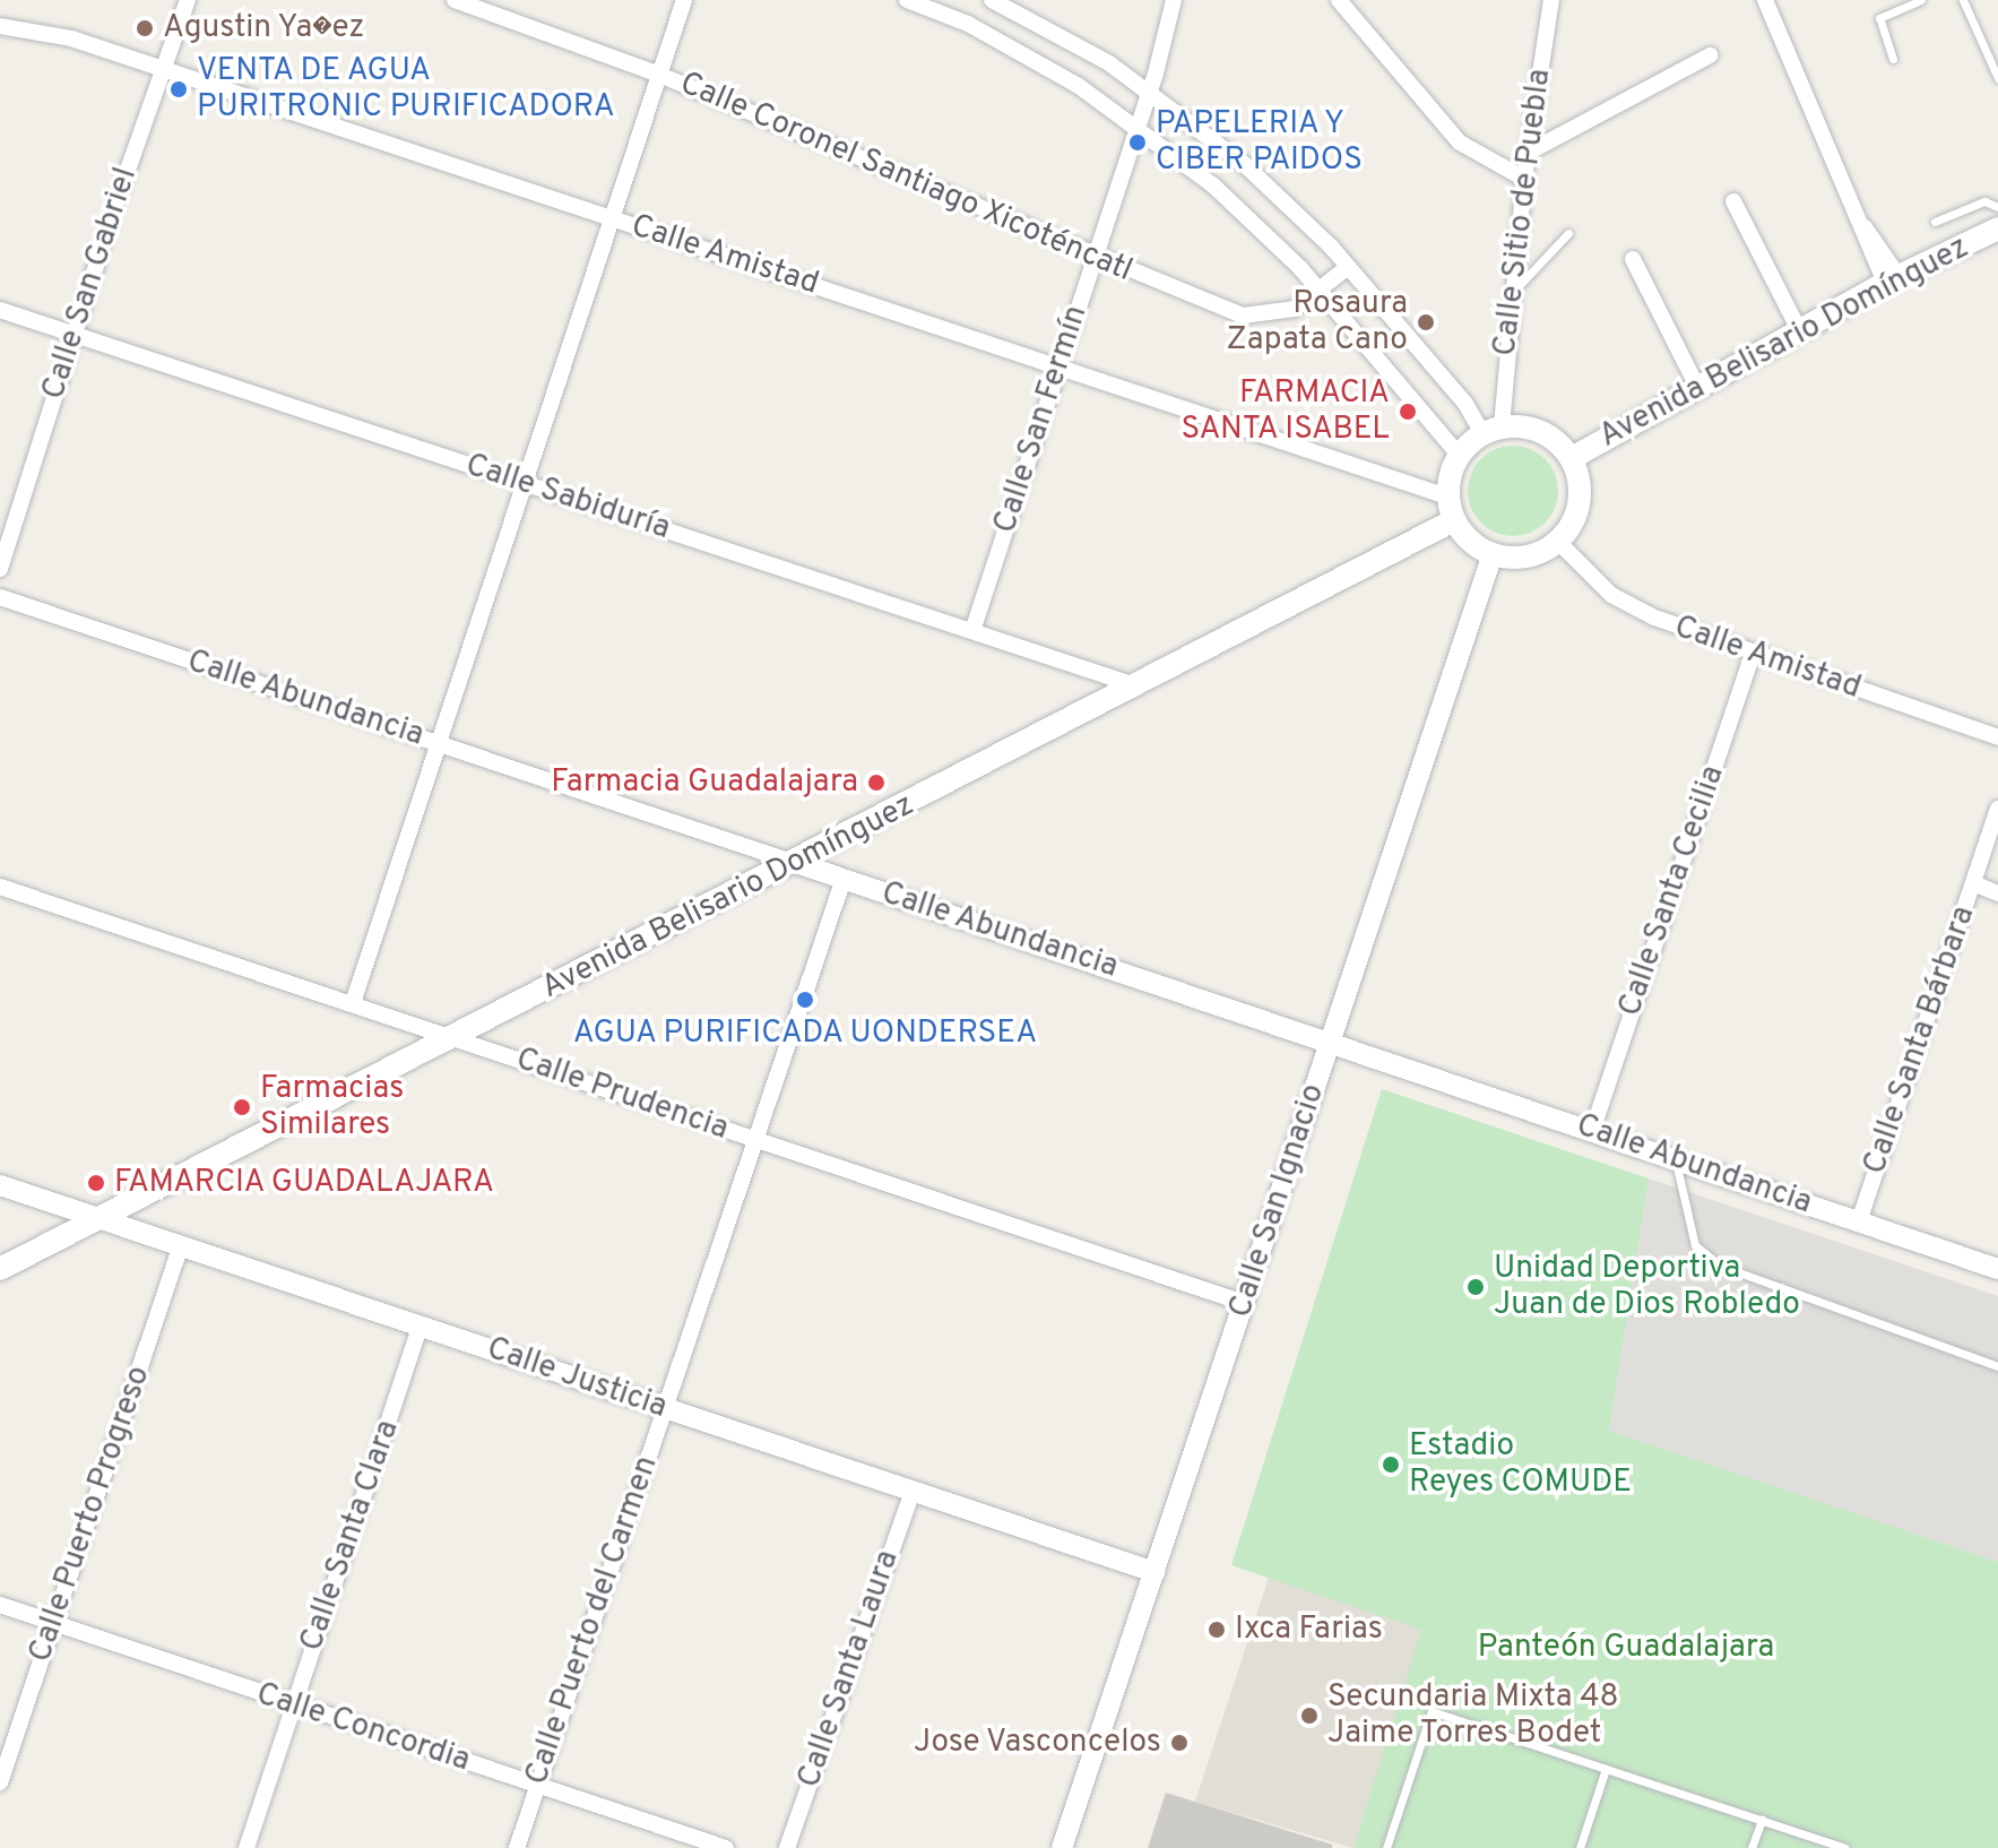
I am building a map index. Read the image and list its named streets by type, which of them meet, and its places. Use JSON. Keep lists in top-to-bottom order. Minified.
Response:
{"streets":{"main road":["Avenida Belisario Domínguez"],"street":["Calle Coronel Santiago Xicoténcatl","Calle Sitio de Puebla","Calle Amistad","Calle San Gabriel","Calle San Fermín","Calle Sabiduría","Calle Abundancia","Calle Santa Cecilia","Calle Santa Bárbara","Calle Prudencia","Calle San Ignacio","Calle Justicia","Calle Puerto Progreso","Calle Santa Clara","Calle Puerto del Carmen","Calle Santa Laura","Calle Concordia"]},"crossings":[["Calle Coronel Santiago Xicoténcatl","Calle San Fermín"],["Calle Sitio de Puebla","Calle Amistad"],["Calle Sitio de Puebla","Avenida Belisario Domínguez"],["Calle Sitio de Puebla","Calle San Ignacio"],["Calle Amistad","Calle San Gabriel"],["Calle Amistad","Avenida Belisario Domínguez"],["Calle Amistad","Calle San Fermín"],["Calle Amistad","Calle Santa Cecilia"],["Calle Amistad","Calle San Ignacio"],["Calle San Gabriel","Calle Sabiduría"],["Avenida Belisario Domínguez","Calle Sabiduría"],["Avenida Belisario Domínguez","Calle Abundancia"],["Avenida Belisario Domínguez","Calle Prudencia"],["Avenida Belisario Domínguez","Calle San Ignacio"],["Avenida Belisario Domínguez","Calle Justicia"],["Calle San Fermín","Calle Sabiduría"],["Calle Abundancia","Calle Santa Cecilia"],["Calle Abundancia","Calle Santa Bárbara"],["Calle Abundancia","Calle San Ignacio"],["Calle Abundancia","Calle Puerto del Carmen"],["Calle Prudencia","Calle San Ignacio"],["Calle Prudencia","Calle Puerto del Carmen"],["Calle San Ignacio","Calle Justicia"],["Calle Justicia","Calle Puerto Progreso"],["Calle Justicia","Calle Santa Clara"],["Calle Justicia","Calle Puerto del Carmen"],["Calle Justicia","Calle Santa Laura"],["Calle Puerto Progreso","Calle Concordia"],["Calle Santa Clara","Calle Concordia"],["Calle Puerto del Carmen","Calle Concordia"]],"parks":["Panteón Guadalajara"],"places":["Agustin Ya�ez","VENTA DE AGUA PURITRONIC PURIFICADORA","PAPELERIA Y CIBER PAIDOS","Rosaura Zapata Cano","FARMACIA SANTA ISABEL","Farmacia Guadalajara","AGUA PURIFICADA UONDERSEA","Farmacias Similares","FAMARCIA GUADALAJARA","Unidad Deportiva Juan de Dios Robledo","Estadio Reyes COMUDE","Ixca Farias","Secundaria Mixta 48 Jaime Torres Bodet","Jose Vasconcelos"]}
